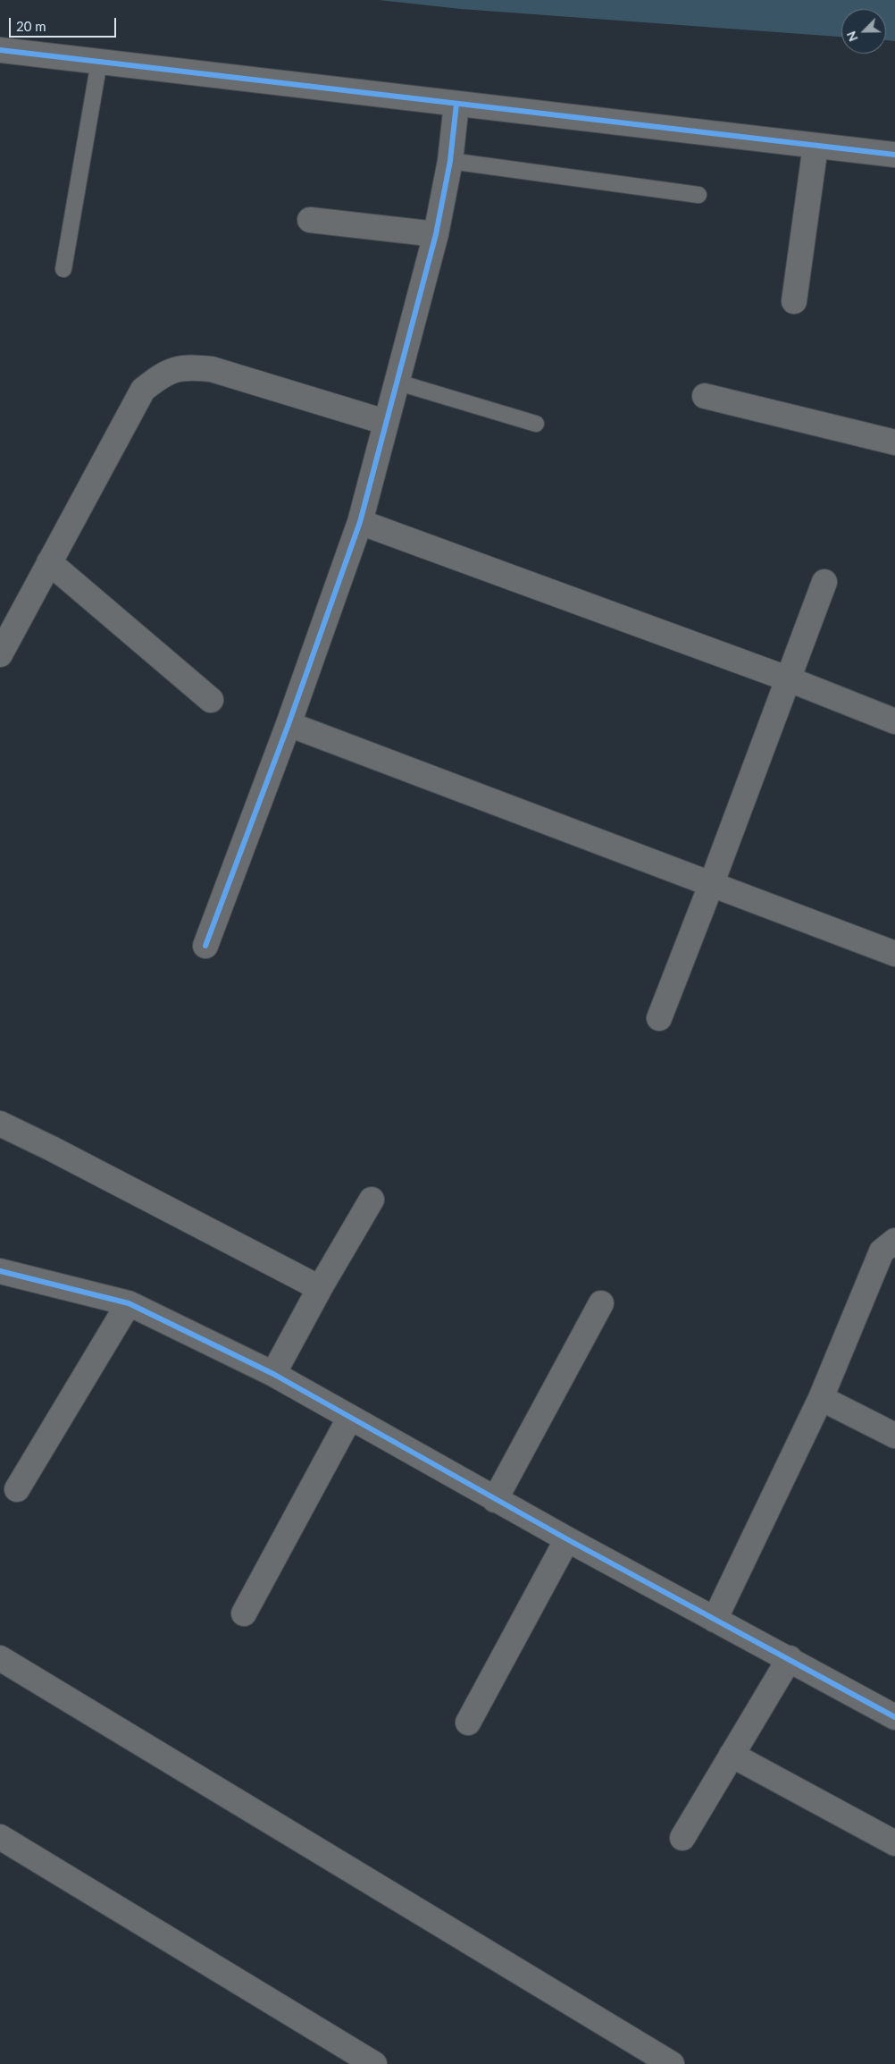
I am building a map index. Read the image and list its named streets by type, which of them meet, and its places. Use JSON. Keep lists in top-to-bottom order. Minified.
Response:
{"scale_bar":"20 m","north":"bottom left"}
